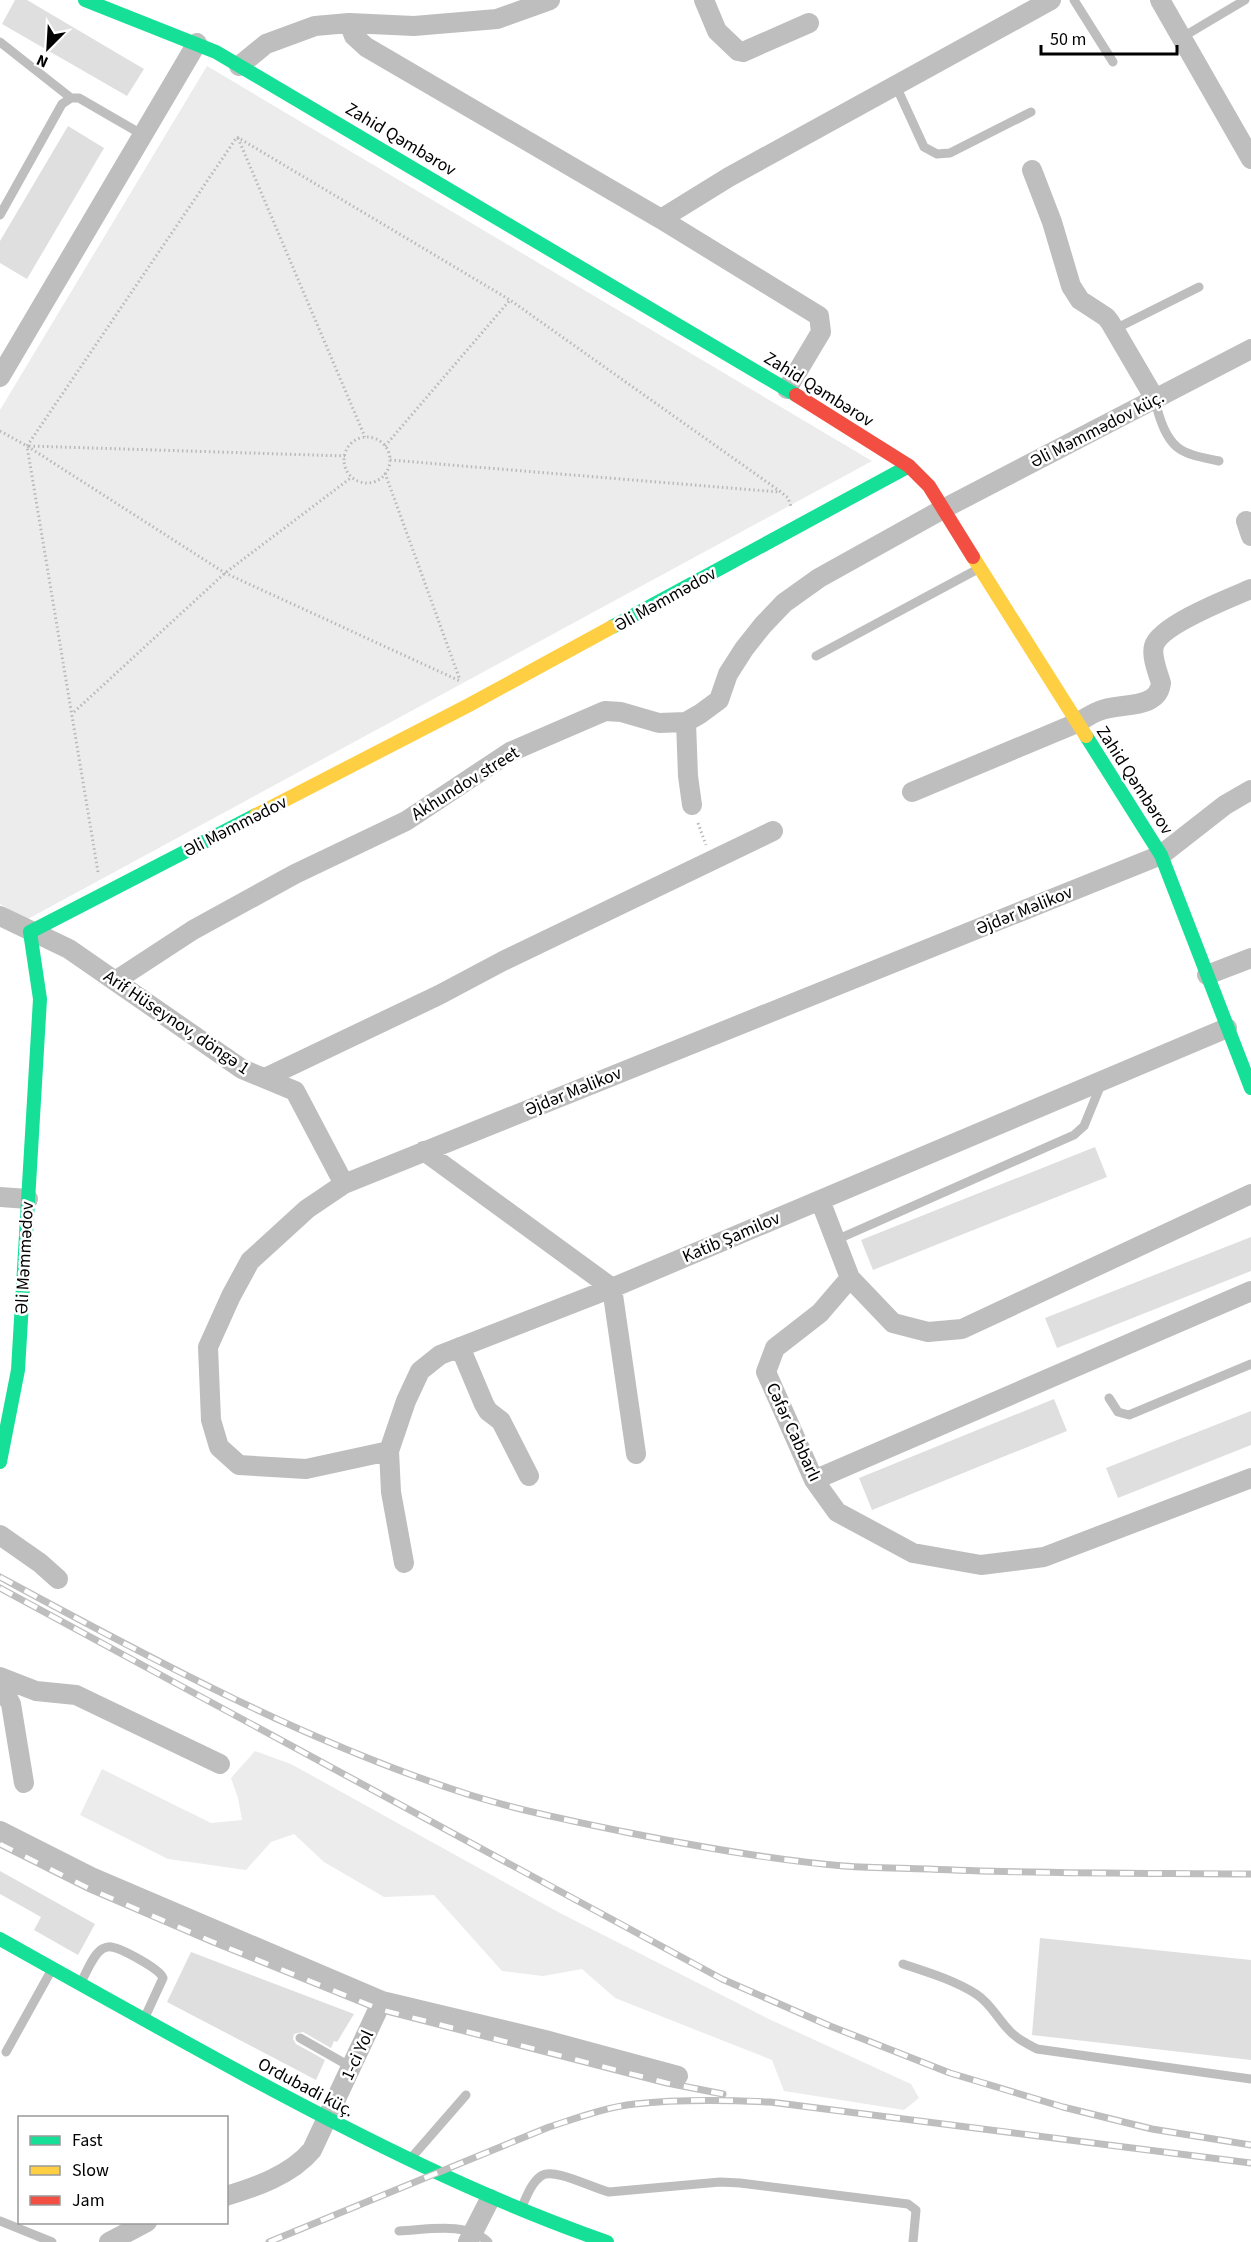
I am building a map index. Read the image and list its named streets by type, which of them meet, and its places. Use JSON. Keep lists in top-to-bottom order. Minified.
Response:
{"streets":{"street":["Zahid Qəmbərov","Əli Məmmədov küç.","Əli Məmmədov","Akhundov street","Əjdər Məlikov","Arif Hüseynov, döngə 1","Katib Şamilov","Cəfər Cabbarlı","1-ci Yol","Ordubadi küç."]},"crossings":[["Zahid Qəmbərov","Əli Məmmədov küç."],["Zahid Qəmbərov","Əli Məmmədov"],["Zahid Qəmbərov","Əjdər Məlikov"],["Zahid Qəmbərov","Katib Şamilov"],["Əli Məmmədov","Arif Hüseynov, döngə 1"],["Akhundov street","Arif Hüseynov, döngə 1"],["Əjdər Məlikov","Arif Hüseynov, döngə 1"],["Əjdər Məlikov","Katib Şamilov"],["1-ci Yol","Ordubadi küç."]],"legend":["Fast","Slow","Jam"],"scale_bar":"50 m","north":"bottom left"}
